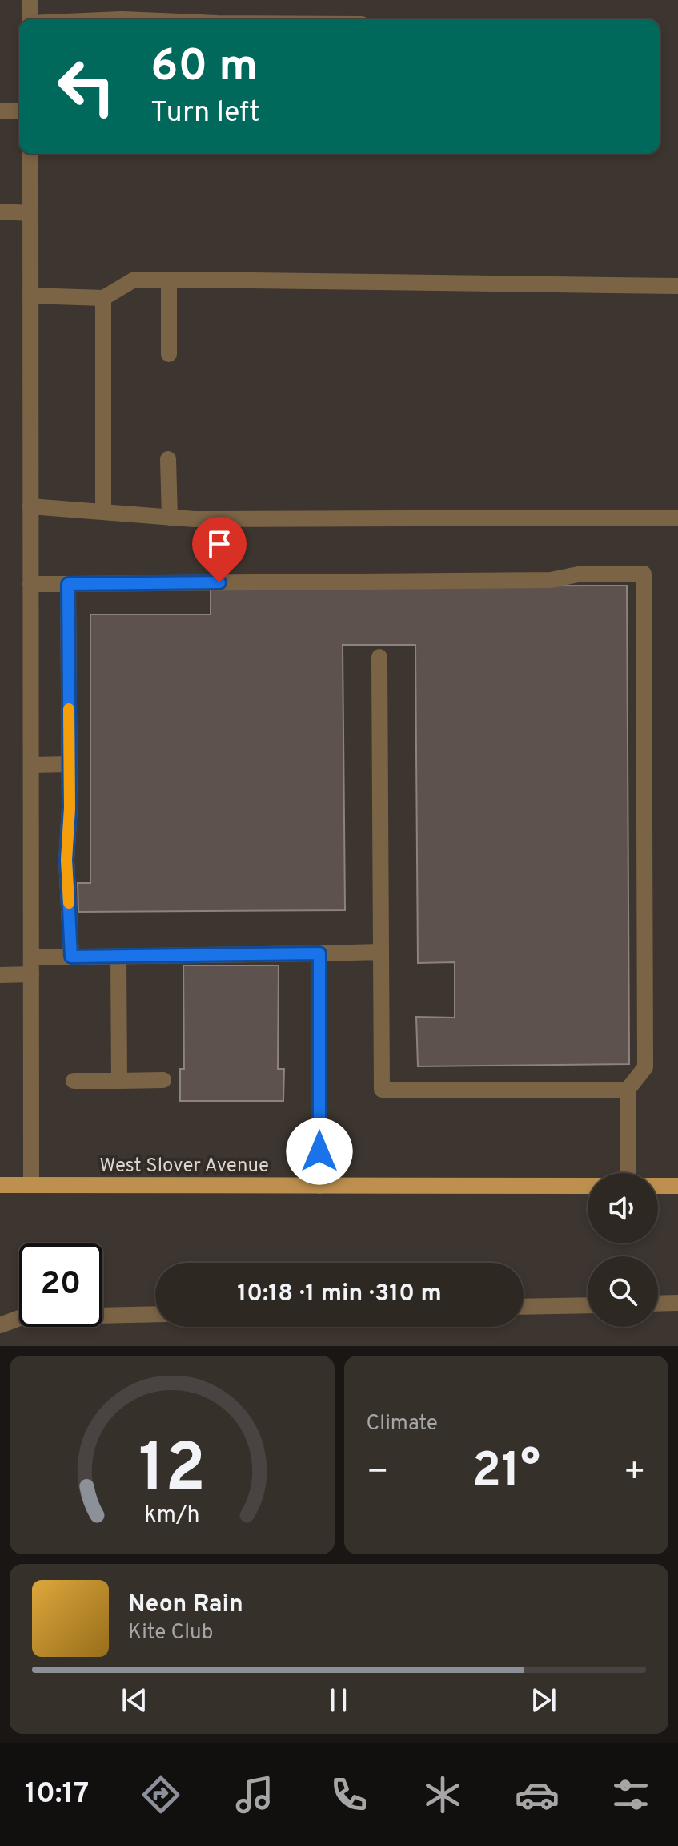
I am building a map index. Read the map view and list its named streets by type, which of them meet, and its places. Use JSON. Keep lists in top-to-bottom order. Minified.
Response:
{"streets":{"main road":["West Slover Avenue"]},"page":{"turn":["60 m","Turn left"],"limit":"20","trip":"10:18 · 1 min · 310 m","tile":"Climate","heat":["−","21°","+"],"song":["Neon Rain","Kite Club"],"tabs":"10:17","gauge":["12","km/h"]}}
